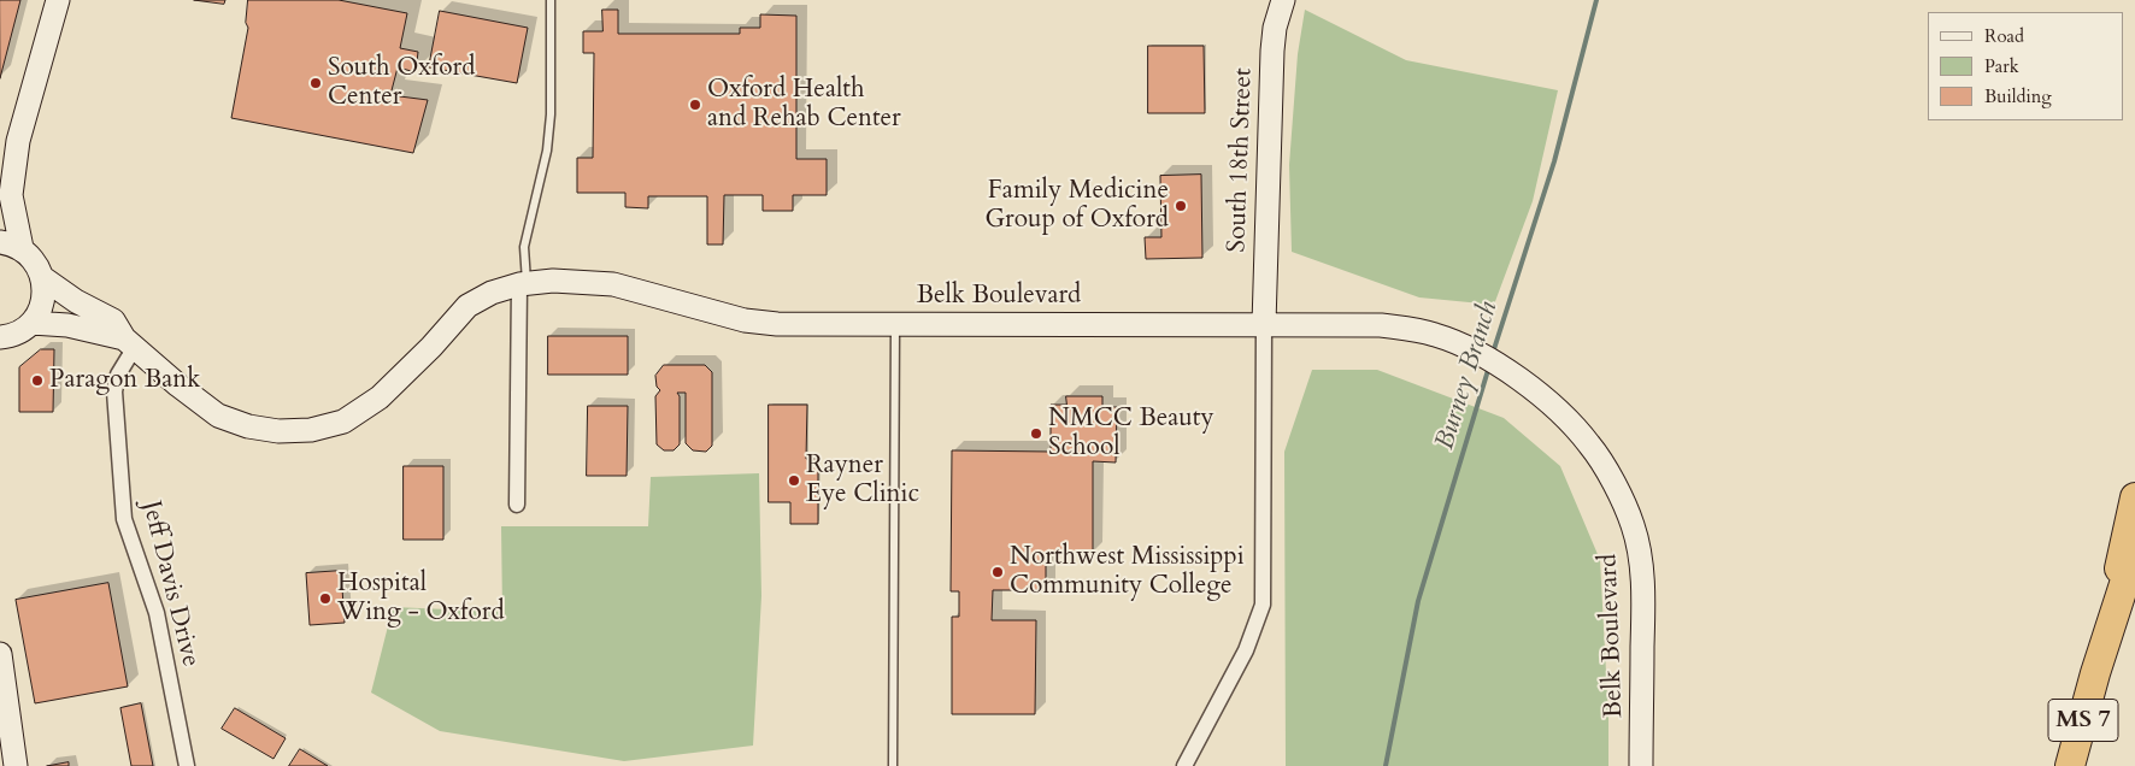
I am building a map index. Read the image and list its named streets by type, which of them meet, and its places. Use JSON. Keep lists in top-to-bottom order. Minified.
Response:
{"streets":{"highway":["MS 7"],"street":["South 18th Street","Belk Boulevard","Jeff Davis Drive"]},"crossings":[["South 18th Street","Belk Boulevard"],["Belk Boulevard","Jeff Davis Drive"]],"water":["Burney Branch"],"places":["South Oxford Center","Oxford Health and Rehab Center","Family Medicine Group of Oxford","Paragon Bank","NMCC Beauty School","Rayner Eye Clinic","Northwest Mississippi Community College","Hospital Wing - Oxford"],"legend":["Road","Park","Building"]}
